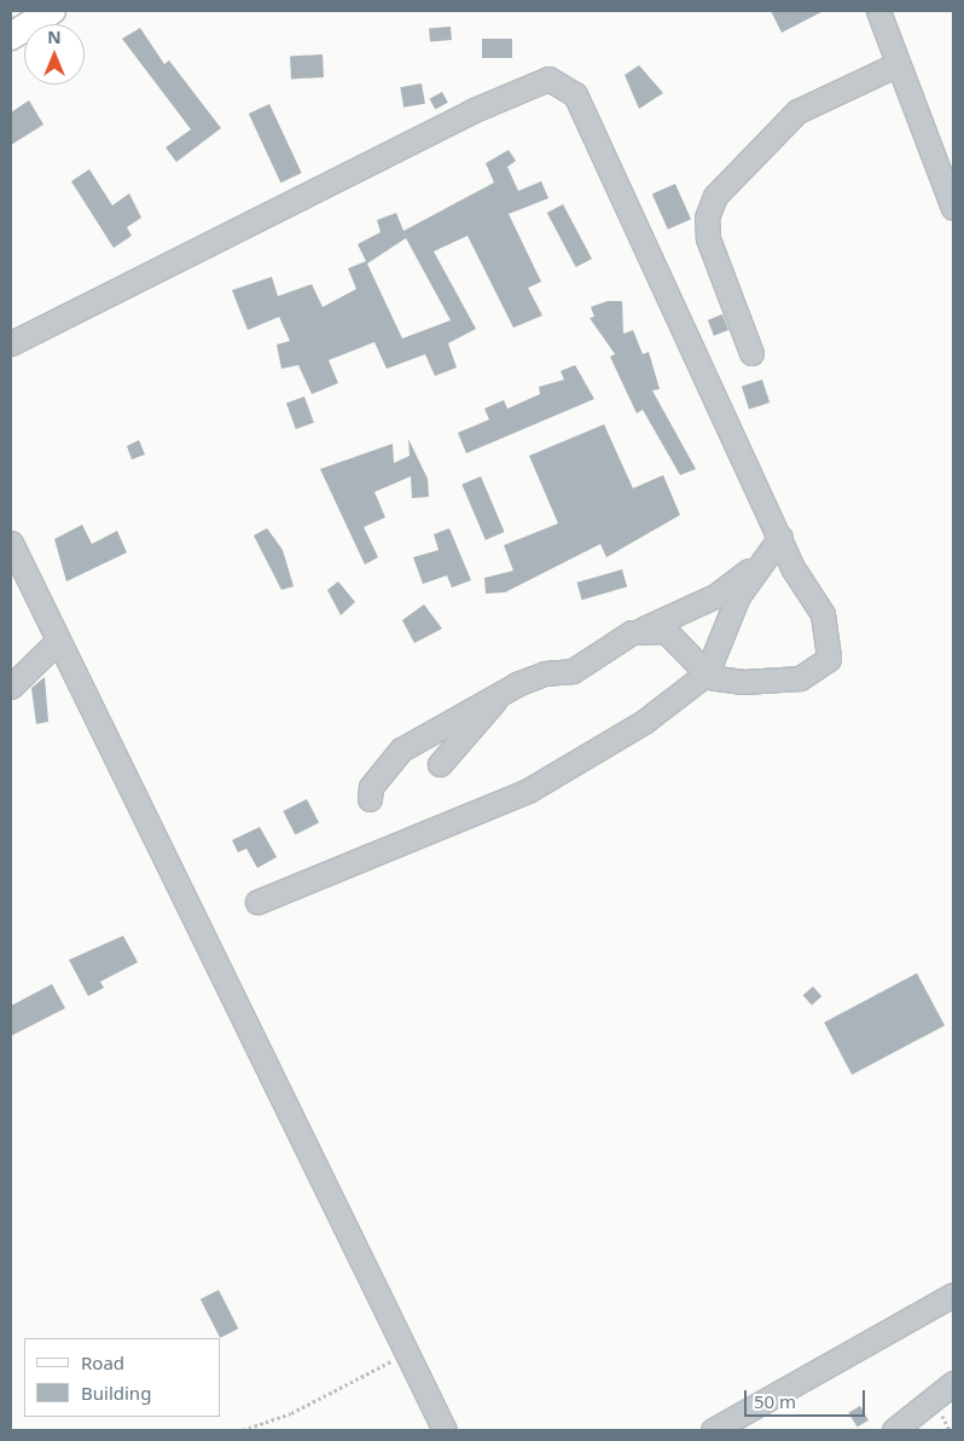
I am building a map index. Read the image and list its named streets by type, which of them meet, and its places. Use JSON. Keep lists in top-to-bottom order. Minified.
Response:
{"legend":["Road","Building"],"scale_bar":"50 m","north":"top"}
